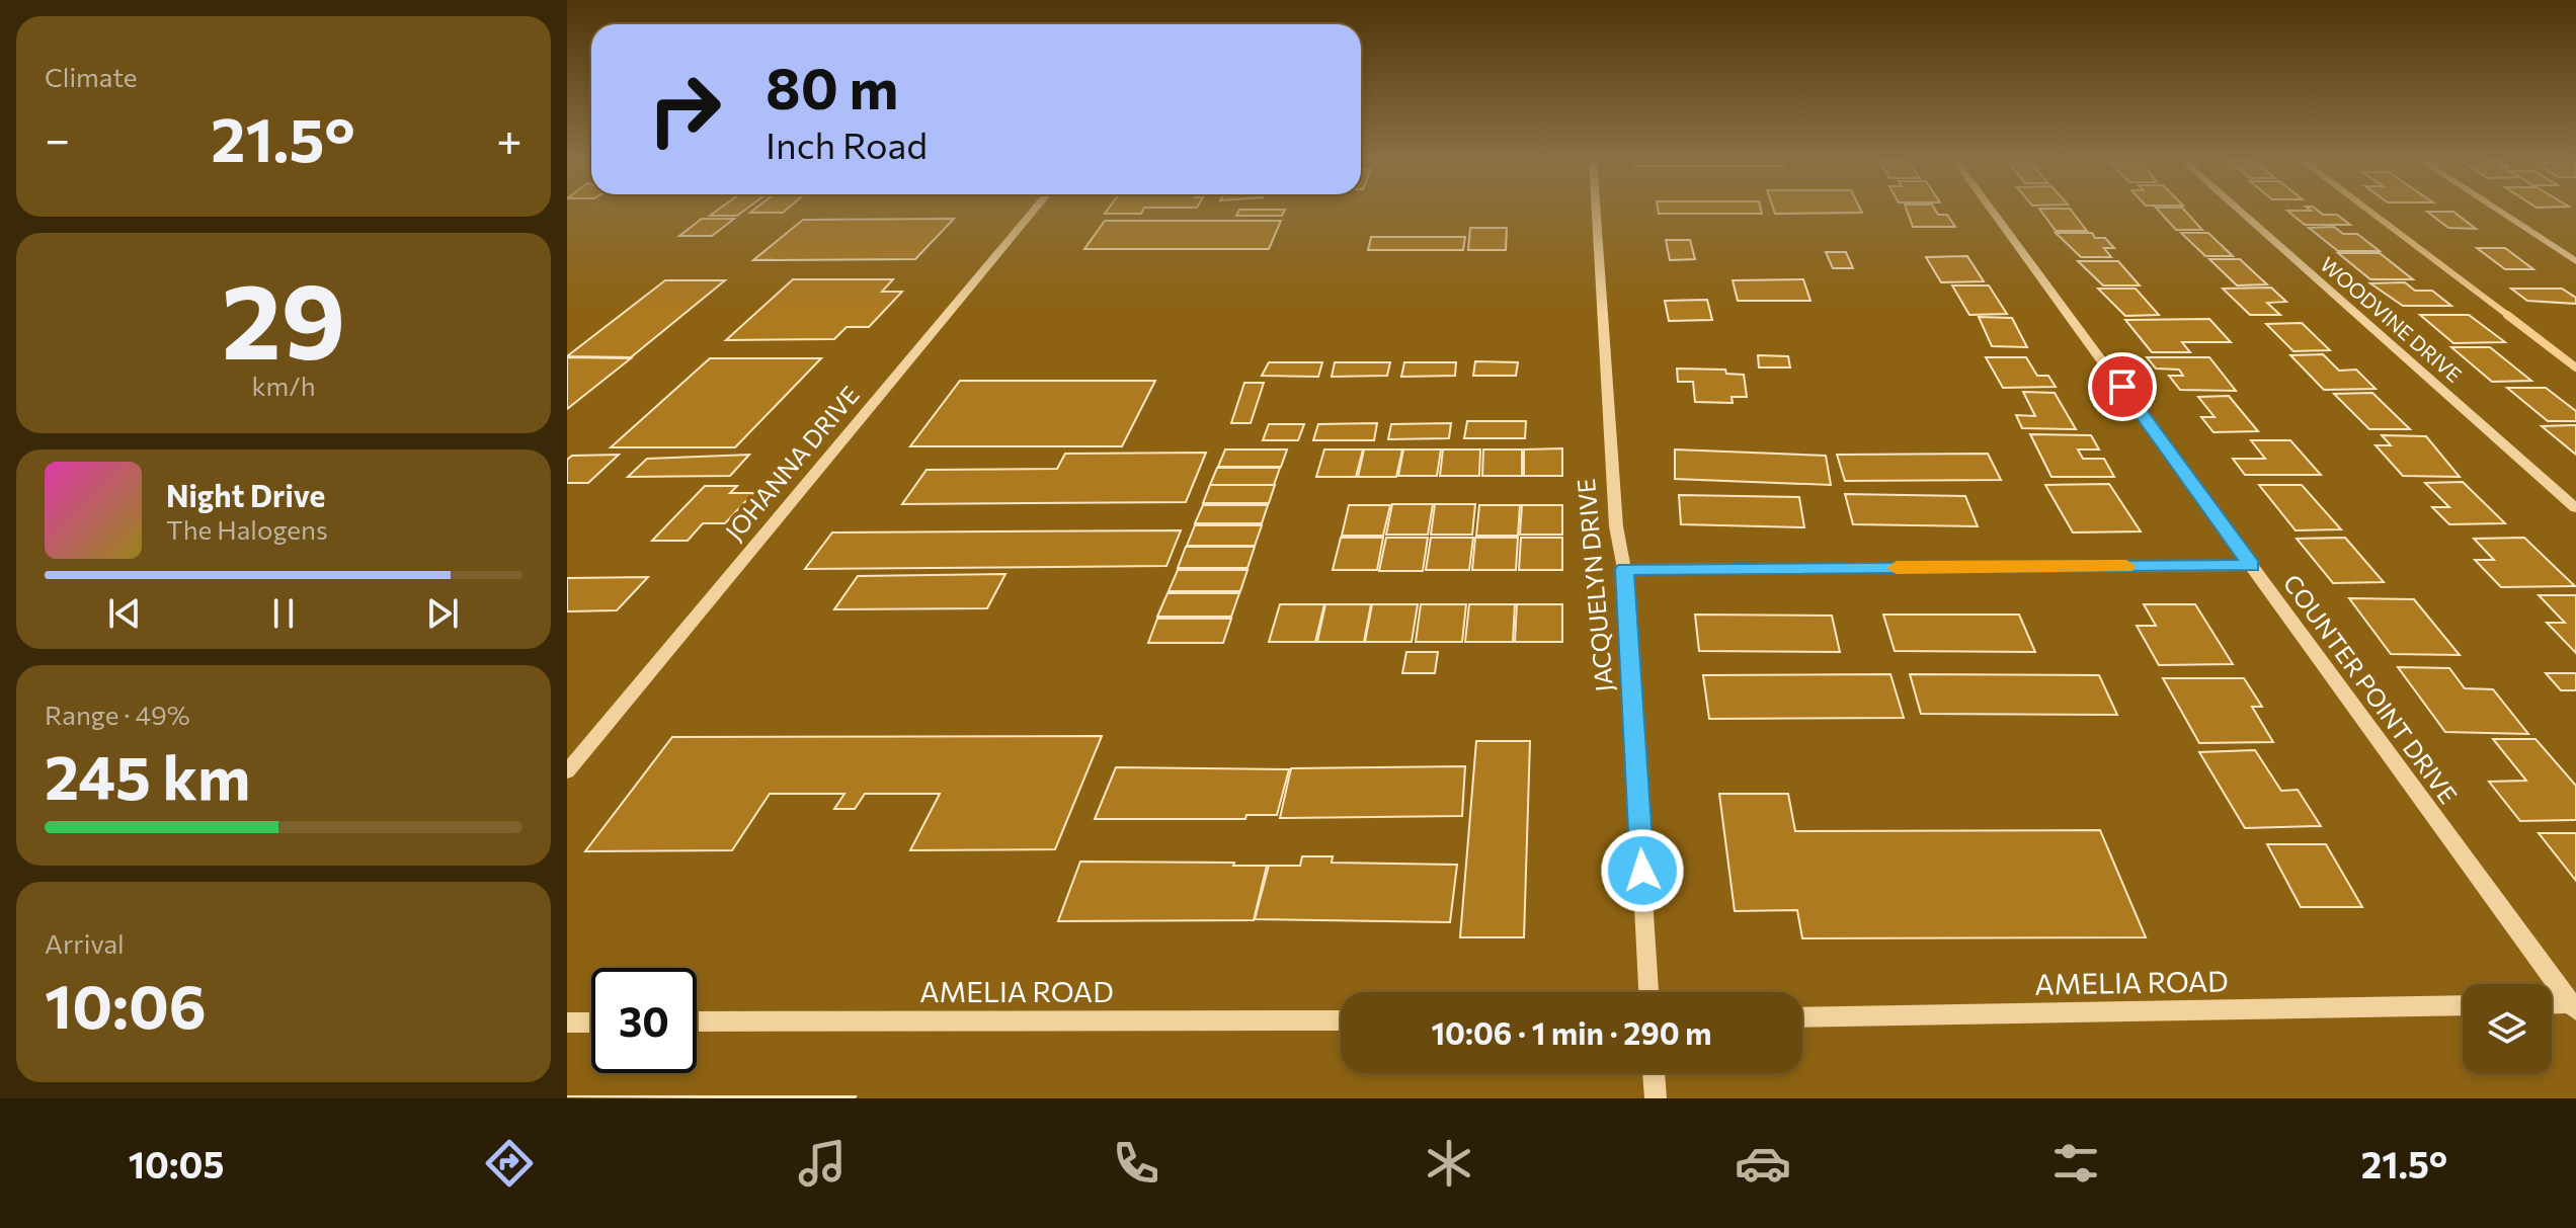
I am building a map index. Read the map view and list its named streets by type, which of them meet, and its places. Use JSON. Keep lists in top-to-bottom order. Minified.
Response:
{"streets":{"street":["WOODVINE DRIVE","JOHANNA DRIVE","JACQUELYN DRIVE","COUNTER POINT DRIVE","AMELIA ROAD"]},"page":{"tile":["Climate",["29","km/h"],["Range · 49%","245 km"],["Arrival","10:06"]],"turn":["80 m","Inch Road"],"heat":["−","21.5°","+"],"song":["Night Drive","The Halogens"],"limit":"30","trip":"10:06 · 1 min · 290 m","tabs":["10:05","21.5°"]}}
